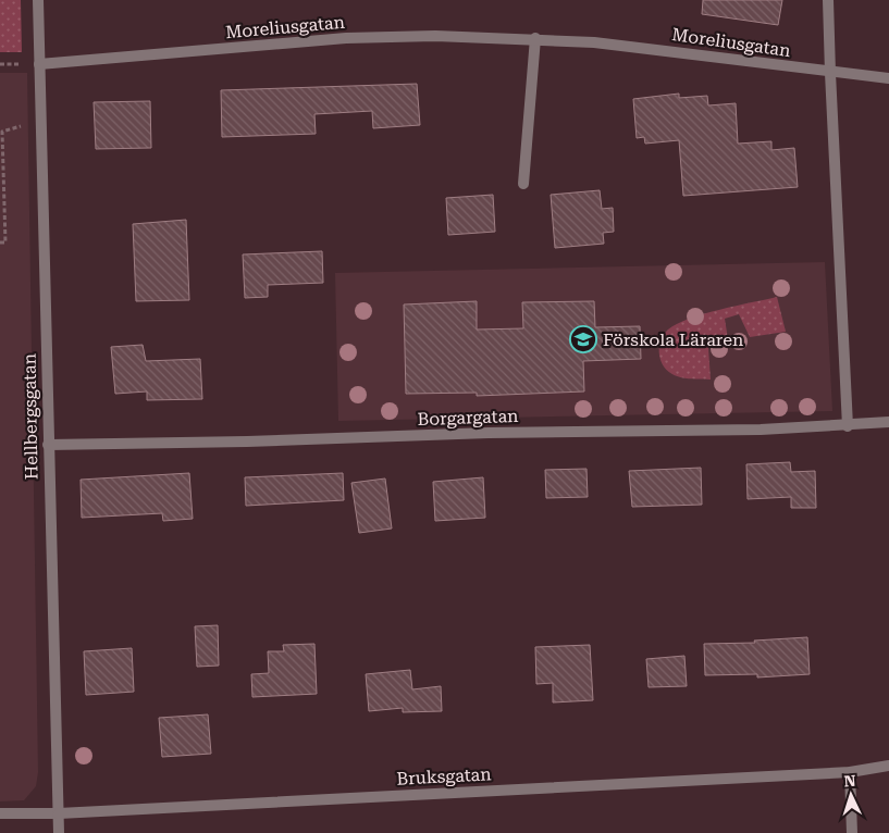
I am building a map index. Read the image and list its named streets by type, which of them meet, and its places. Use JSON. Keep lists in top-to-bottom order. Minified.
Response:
{"streets":{"street":["Moreliusgatan","Hellbergsgatan","Borgargatan","Bruksgatan"]},"crossings":[["Moreliusgatan","Hellbergsgatan"],["Hellbergsgatan","Borgargatan"],["Hellbergsgatan","Bruksgatan"]],"places":{"school or university":["Förskola Läraren"]},"north":"top"}
